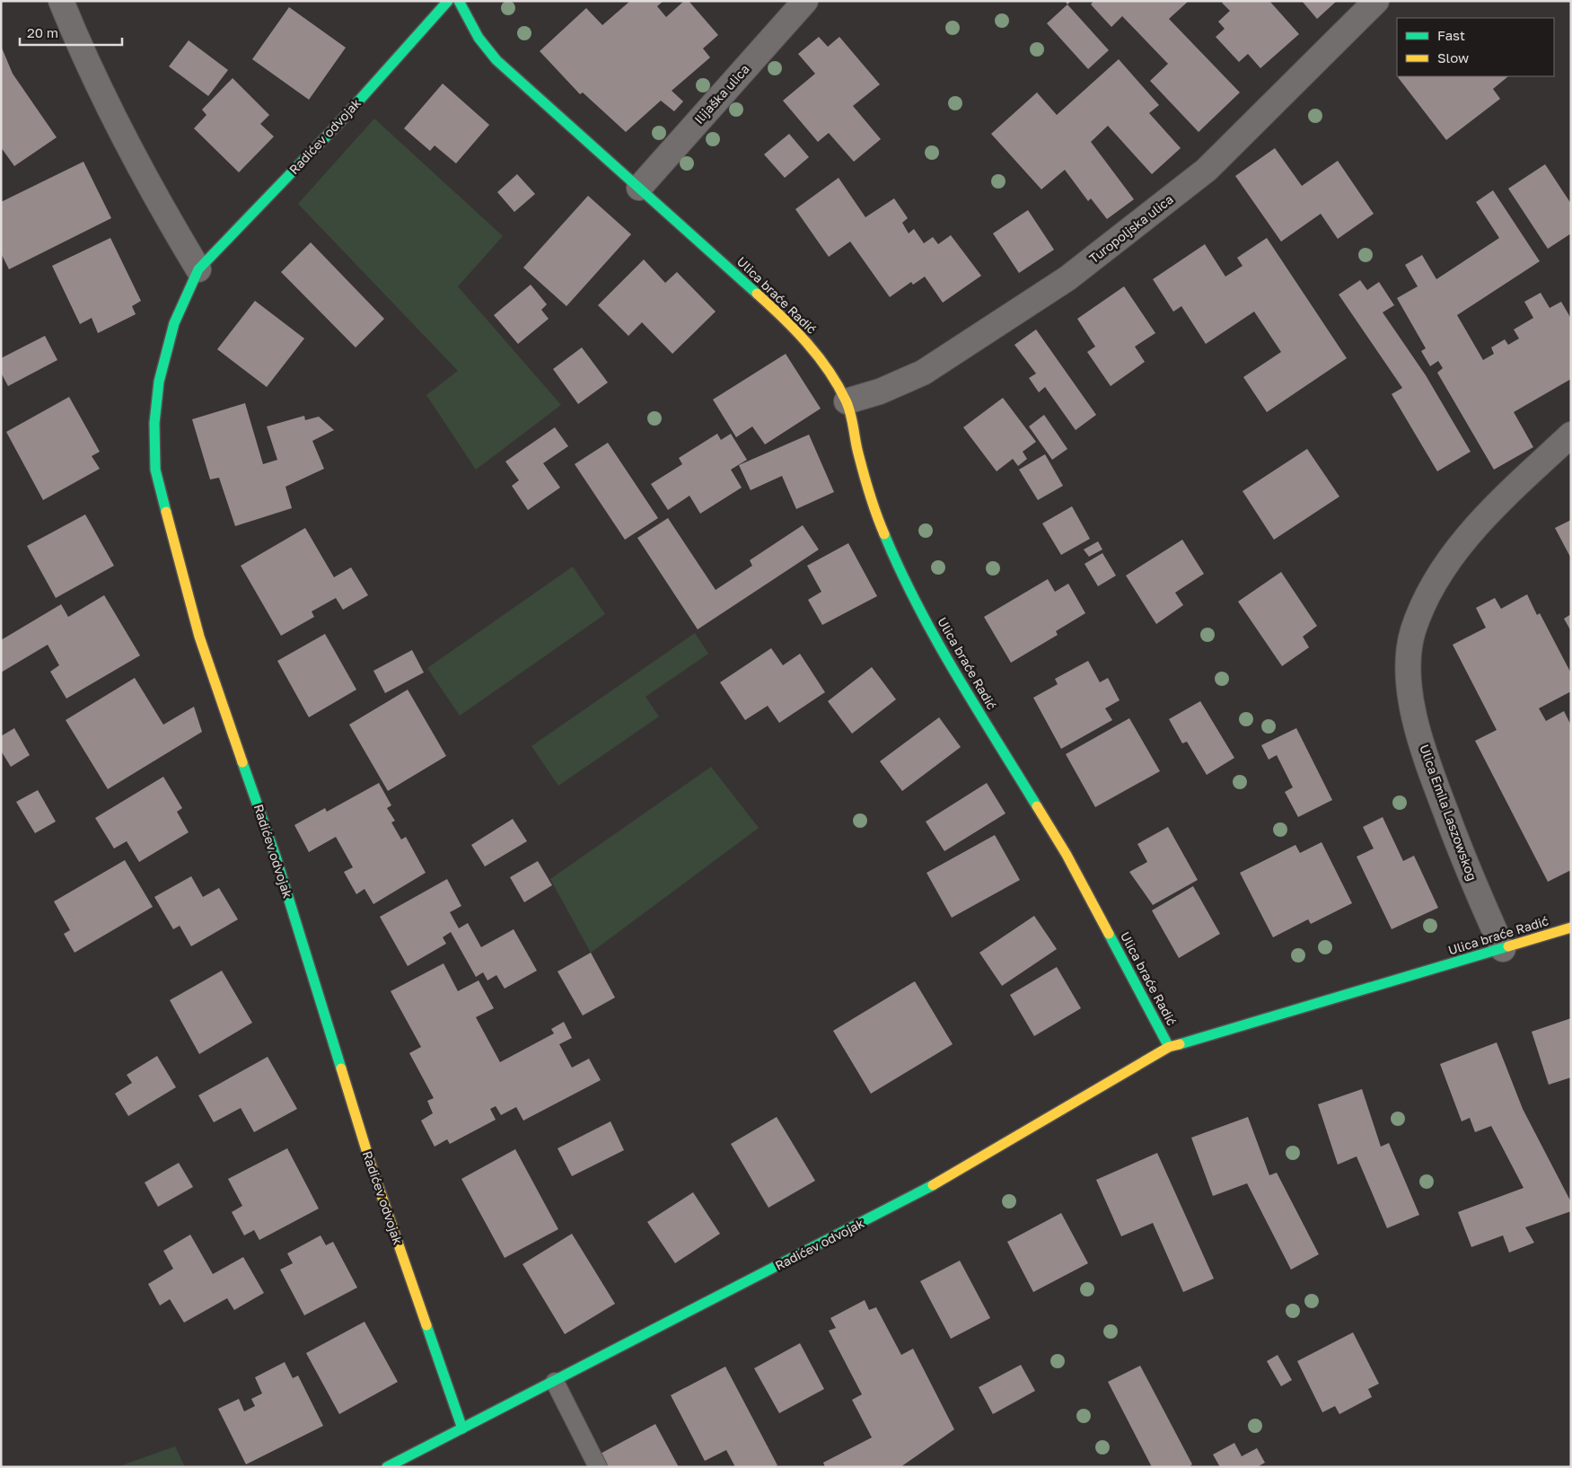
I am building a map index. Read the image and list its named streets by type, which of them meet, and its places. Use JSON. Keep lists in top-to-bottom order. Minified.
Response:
{"streets":{"street":["Ilijaška ulica","Radićev odvojak","Turopoljska ulica","Ulica braće Radić","Ulica Emila Laszowskog"]},"crossings":[["Ilijaška ulica","Ulica braće Radić"],["Radićev odvojak","Ulica braće Radić"],["Turopoljska ulica","Ulica braće Radić"],["Ulica braće Radić","Ulica Emila Laszowskog"]],"legend":["Fast","Slow"],"scale_bar":"20 m"}
